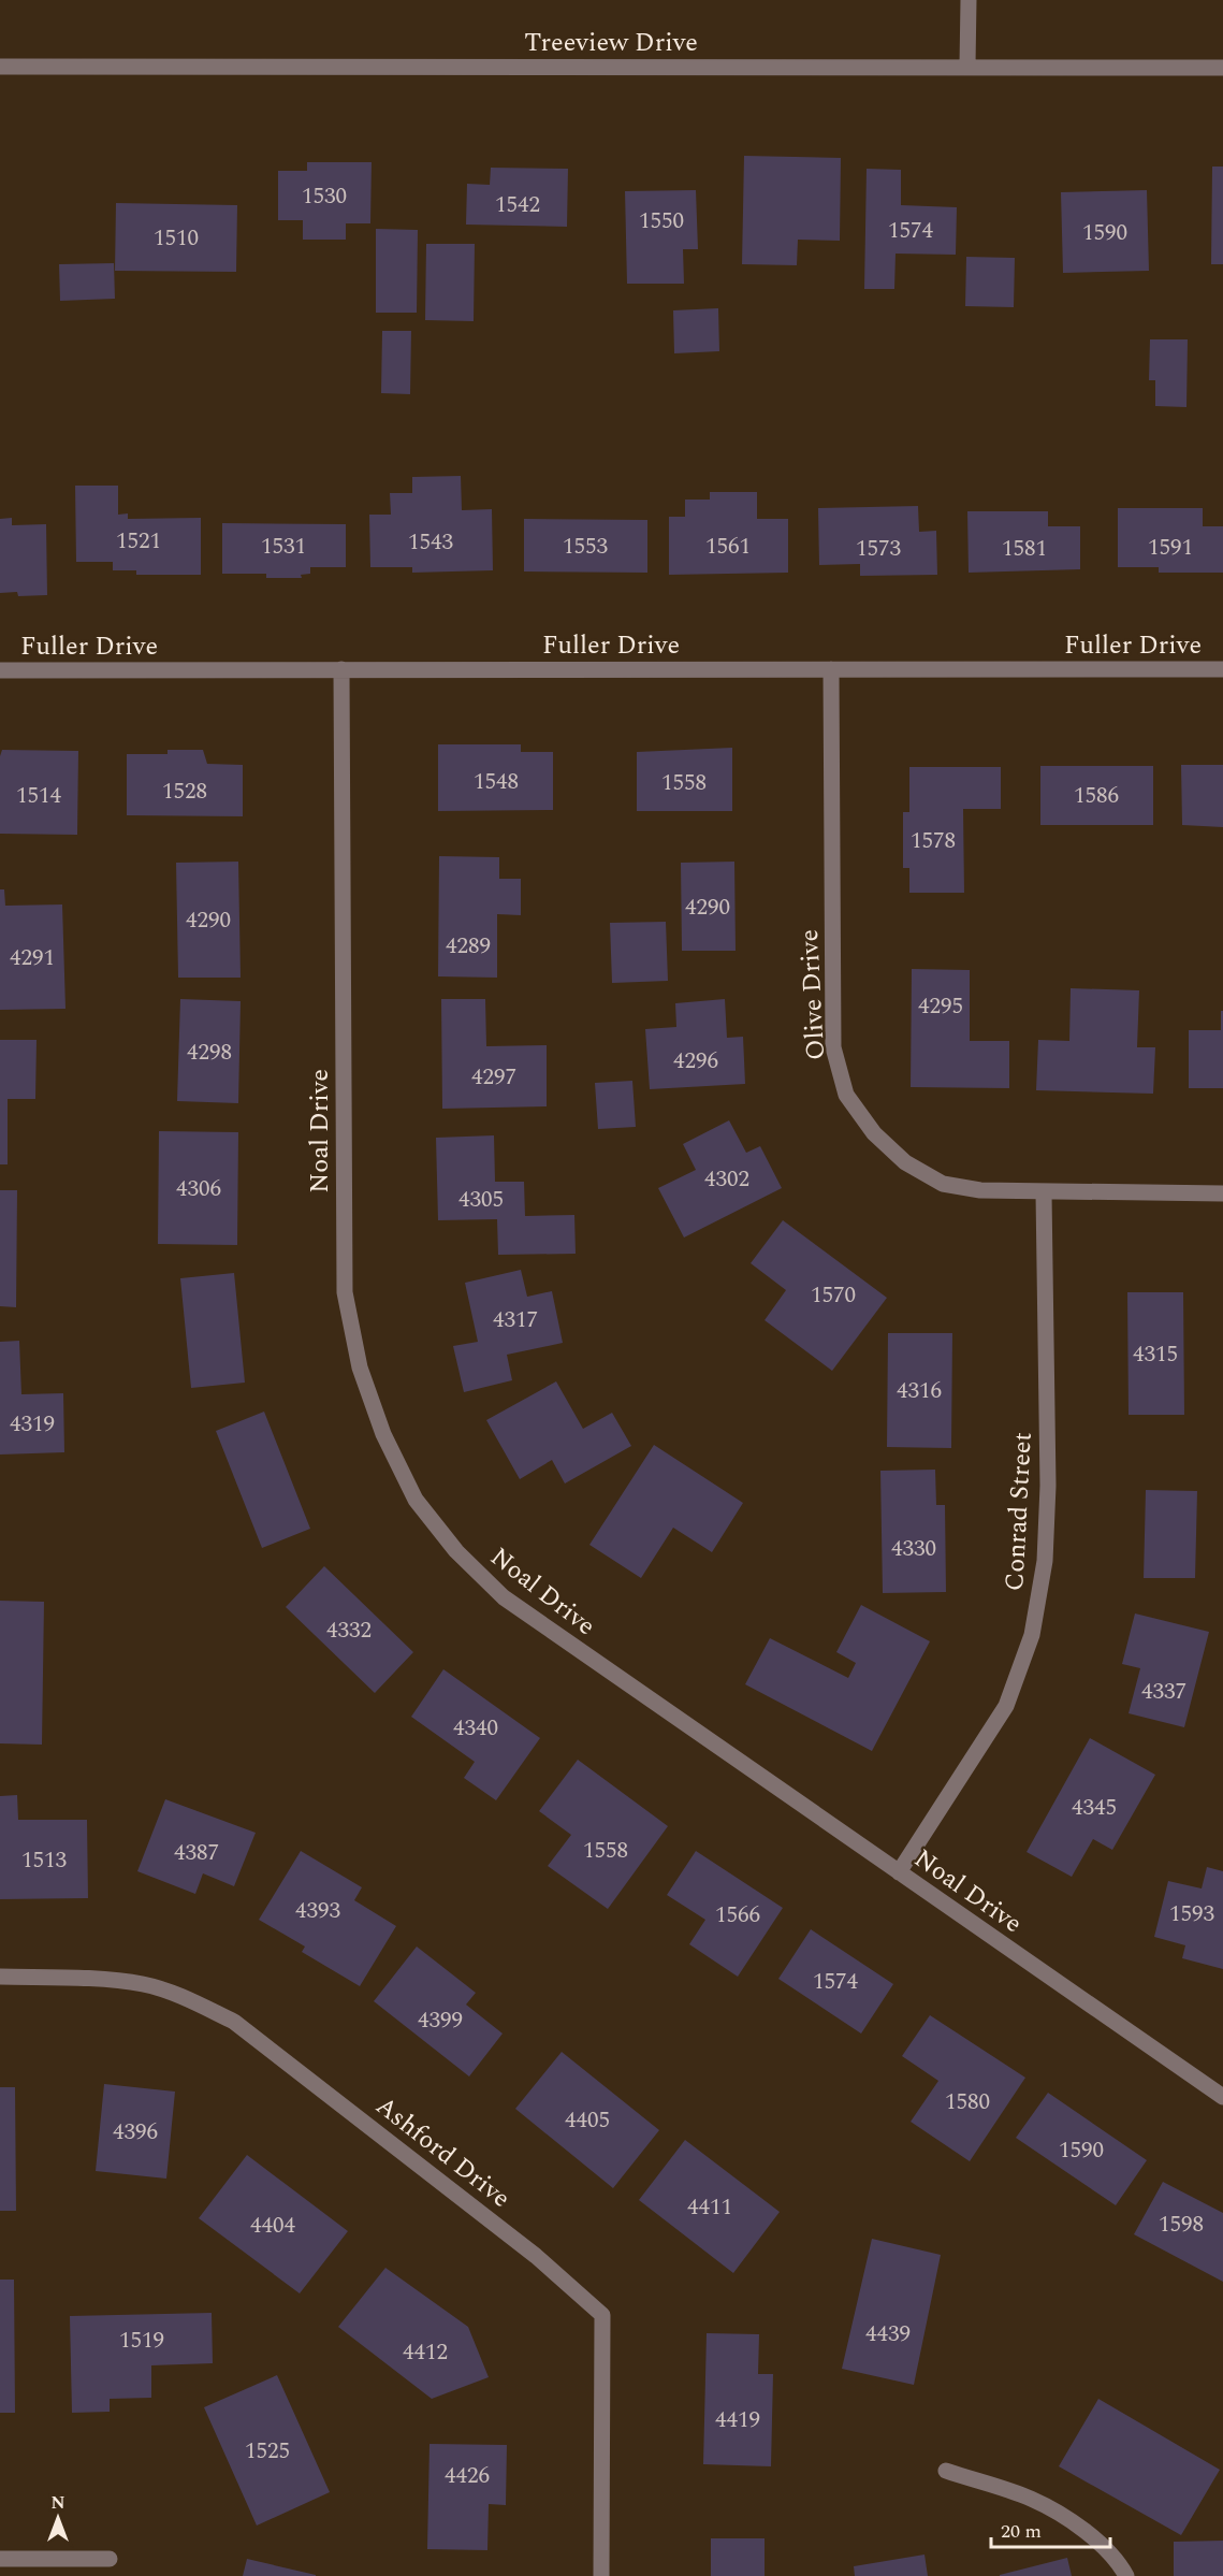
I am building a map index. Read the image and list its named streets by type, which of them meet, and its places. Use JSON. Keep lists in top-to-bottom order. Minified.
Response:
{"streets":{"street":["Treeview Drive","Fuller Drive","Olive Drive","Noal Drive","Conrad Street","Ashford Drive"]},"crossings":[["Fuller Drive","Olive Drive"],["Fuller Drive","Noal Drive"],["Olive Drive","Conrad Street"],["Noal Drive","Conrad Street"]],"house_numbers":["1530","1542","1550","1574","1590","1510","1521","1543","1531","1553","1561","1591","1573","1581","1548","1558","1528","1514","1586","1578","4290","4290","4289","4291","4295","4298","4296","4297","4302","4306","4305","1570","4317","4315","4316","4319","4330","4332","4337","4340","4345","1558","4387","1513","4393","1593","1566","1574","4399","1580","4405","4396","1590","4411","1598","4404","4439","1519","4412","4419","1525","4426"],"scale_bar":"20 m","north":"top"}
